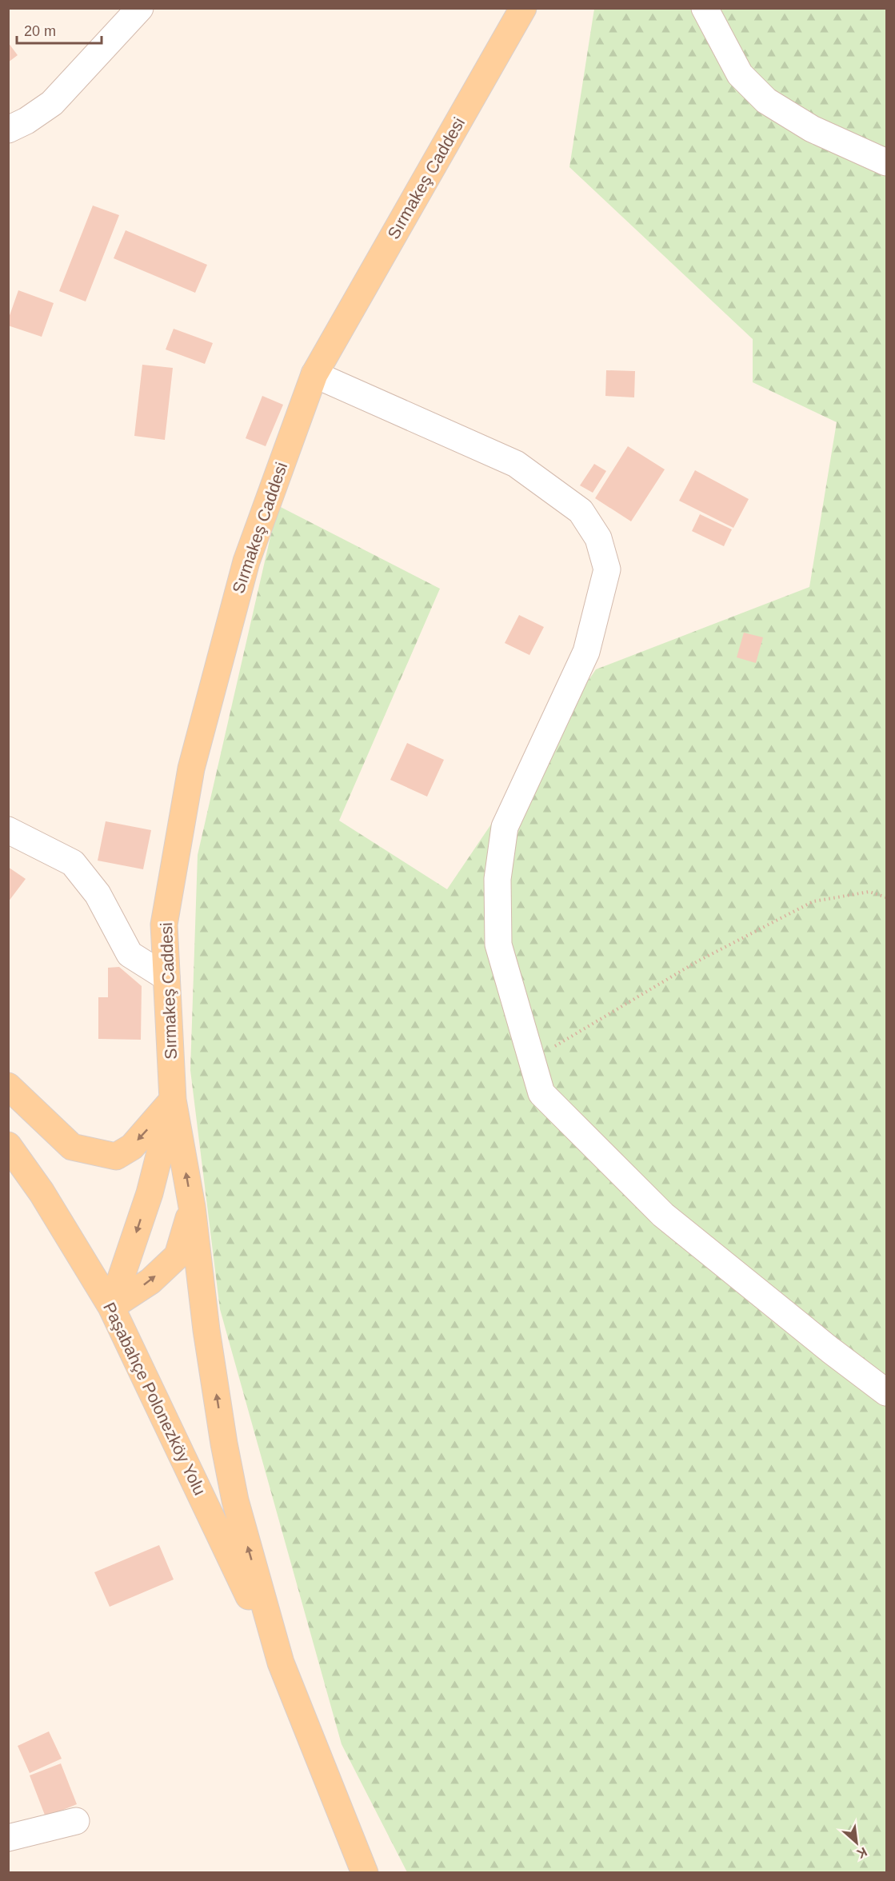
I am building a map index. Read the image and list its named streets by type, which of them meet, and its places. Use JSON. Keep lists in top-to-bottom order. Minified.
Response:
{"streets":{"main road":["Sırmakeş Caddesi","Paşabahçe Polonezköy Yolu"]},"scale_bar":"20 m","north":"bottom right"}
